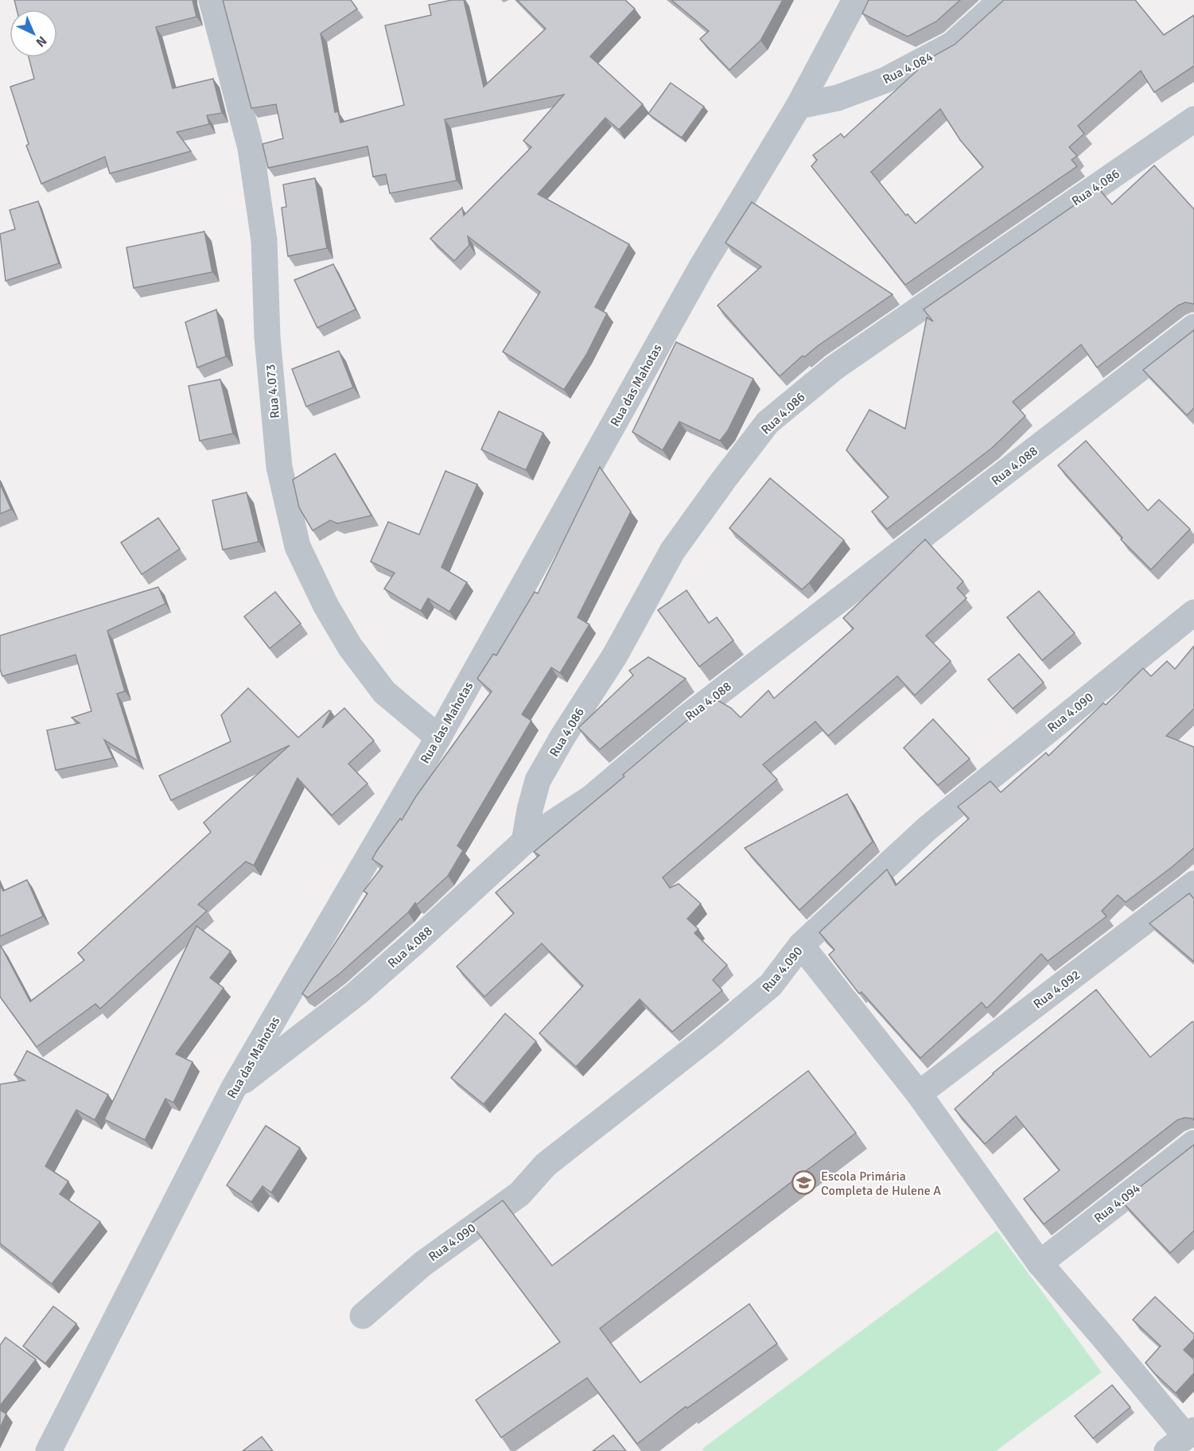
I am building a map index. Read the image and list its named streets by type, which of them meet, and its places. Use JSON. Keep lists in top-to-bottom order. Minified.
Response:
{"streets":{"street":["Rua 4.084","Rua 4.086","Rua das Mahotas","Rua 4.073","Rua 4.088","Rua 4.090","Rua 4.092","Rua 4.094"]},"crossings":[["Rua 4.084","Rua das Mahotas"],["Rua 4.086","Rua 4.088"],["Rua das Mahotas","Rua 4.073"],["Rua das Mahotas","Rua 4.088"]],"places":{"school or university":["Escola Primária Completa de Hulene A"]},"north":"bottom right"}
